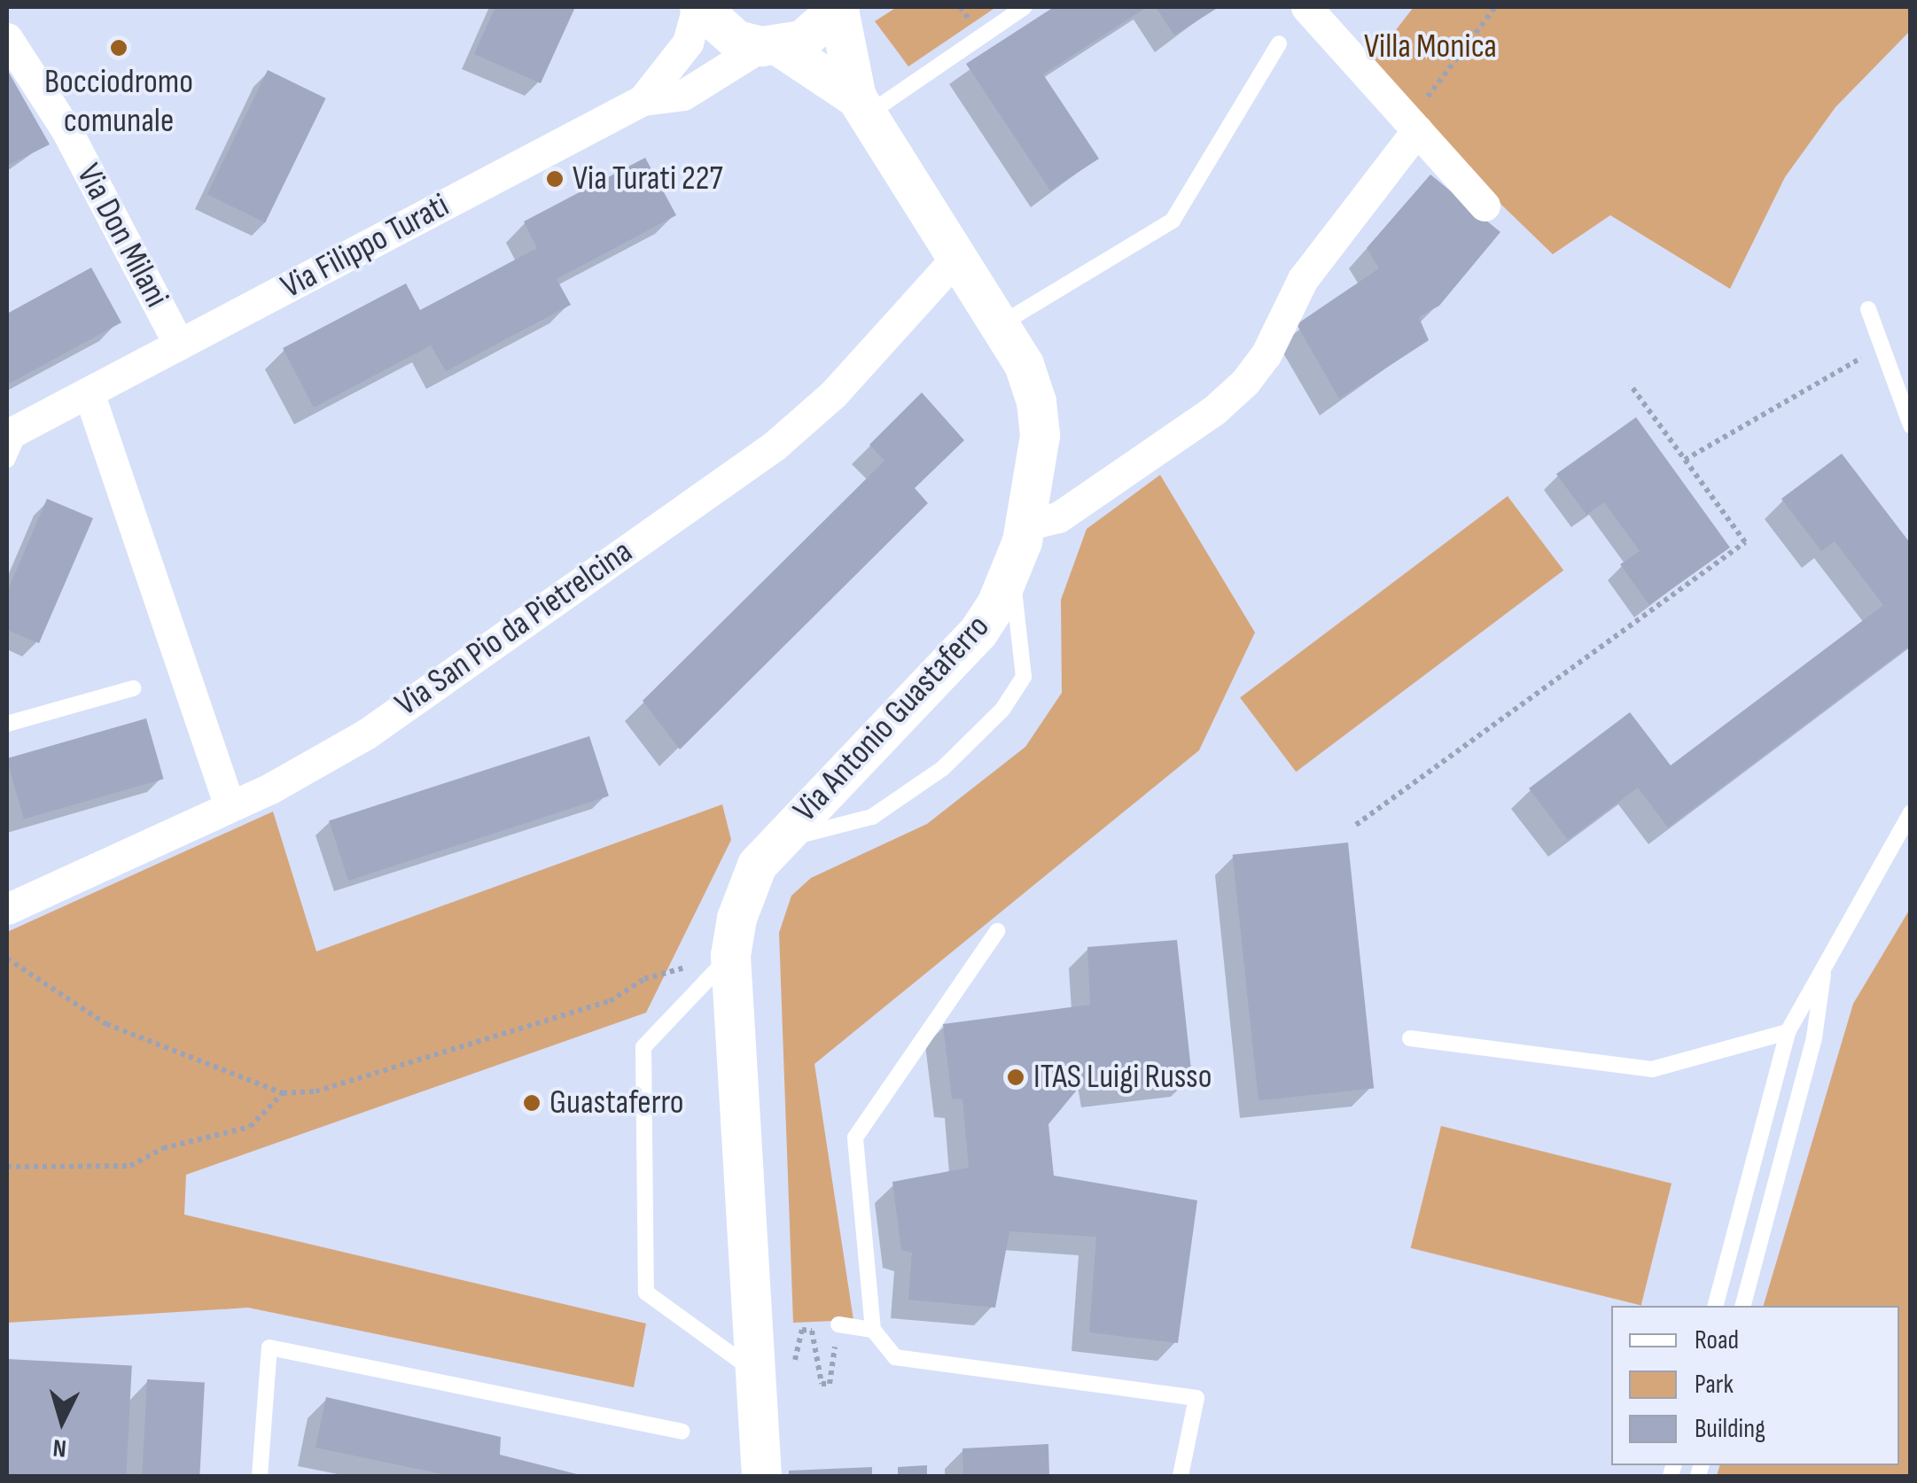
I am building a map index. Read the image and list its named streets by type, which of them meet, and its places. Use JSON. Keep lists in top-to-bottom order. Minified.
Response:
{"streets":{"street":["Via Don Milani","Via Filippo Turati","Via San Pio da Pietrelcina","Via Antonio Guastaferro"]},"crossings":[["Via Don Milani","Via Filippo Turati"],["Via San Pio da Pietrelcina","Via Antonio Guastaferro"]],"parks":["Villa Monica"],"places":["Bocciodromo comunale","Via Turati 227","ITAS Luigi Russo","Guastaferro"],"legend":["Road","Park","Building"],"north":"bottom"}
